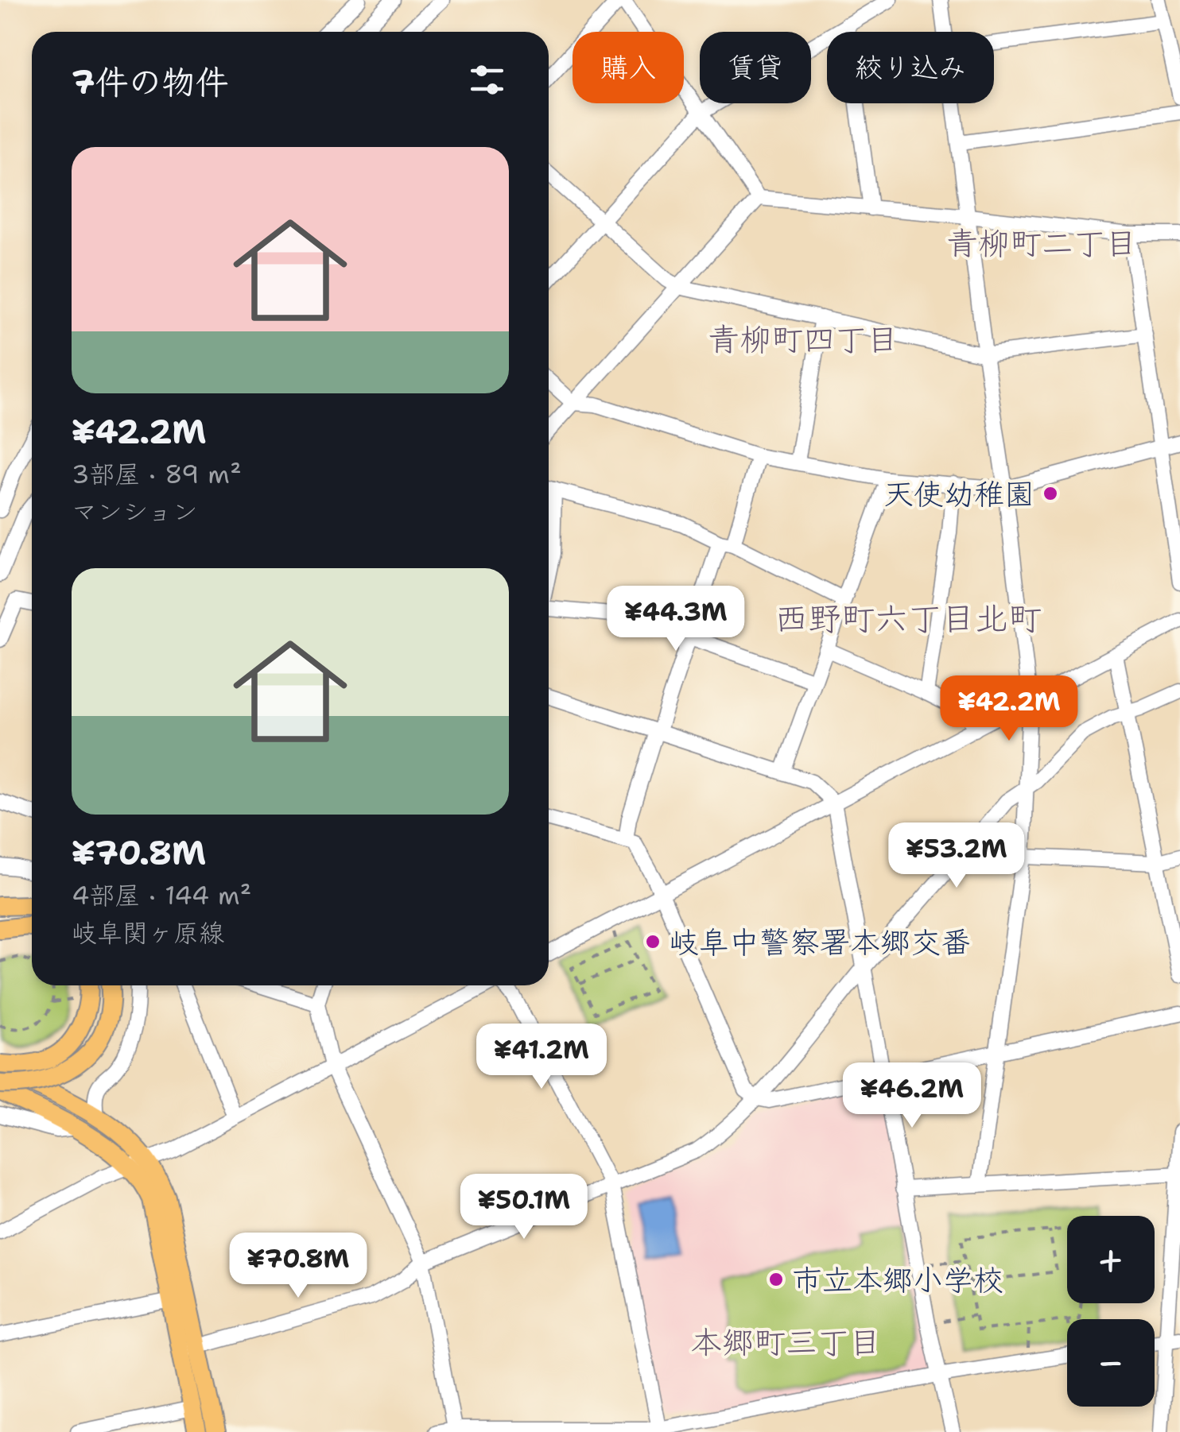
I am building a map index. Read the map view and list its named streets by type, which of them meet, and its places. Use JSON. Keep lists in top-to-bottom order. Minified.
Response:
{"districts":["青柳町二丁目","青柳町四丁目","西野町六丁目北町","本郷町三丁目"],"places":["天使幼稚園","岐阜中警察署本郷交番","市立本郷小学校"],"page":{"chip":["購入","賃貸","絞り込み"],"heading":"7件の物件","list":[{"name":"¥42.2M","note":"3部屋 · 89 m² · マンション"},{"name":"¥70.8M","note":"4部屋 · 144 m² · 岐阜関ヶ原線"}],"price":["¥44.3M","¥42.2M","¥53.2M","¥41.2M","¥46.2M","¥50.1M","¥70.8M"],"map_buttons":["+","−"]}}
